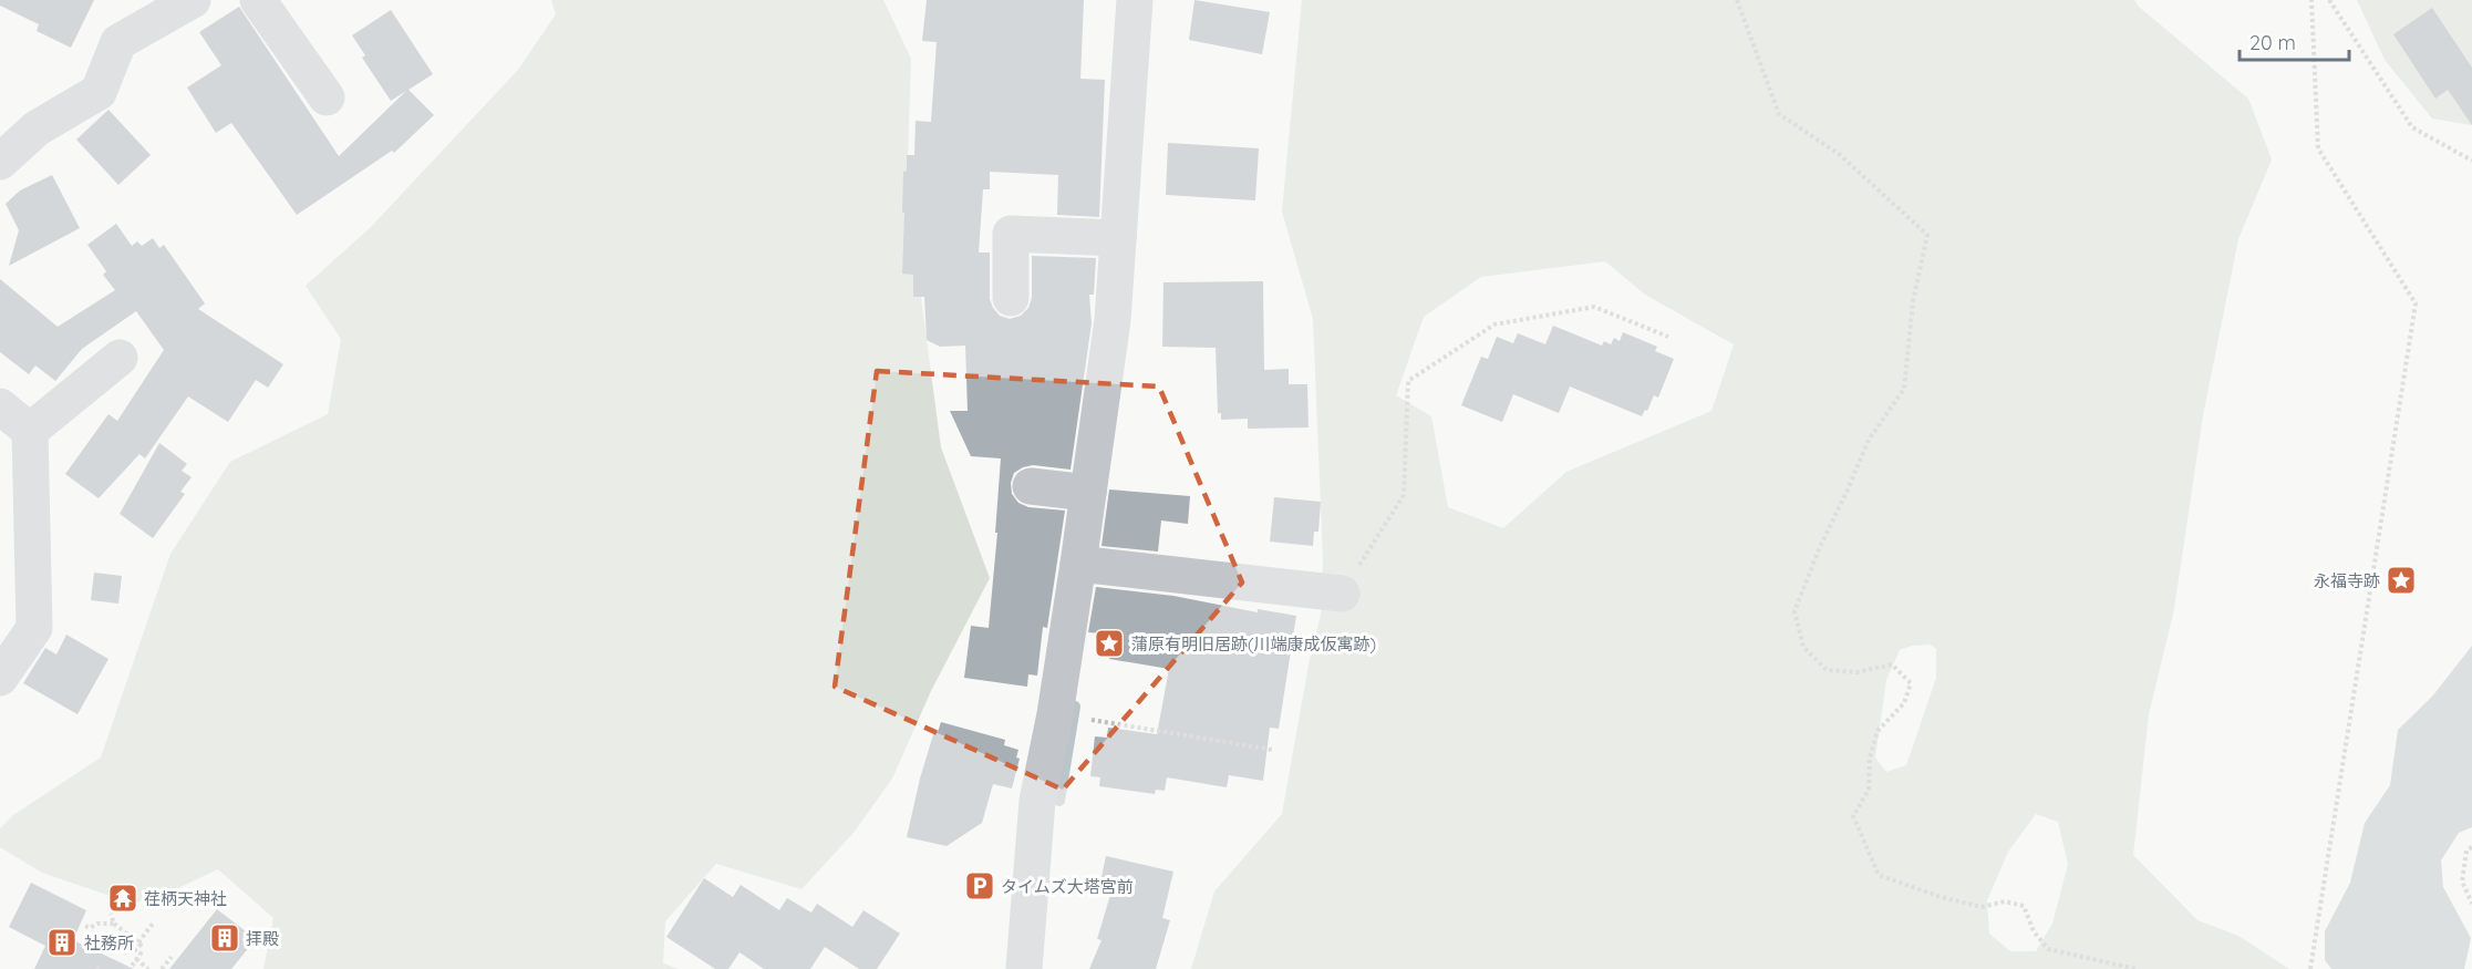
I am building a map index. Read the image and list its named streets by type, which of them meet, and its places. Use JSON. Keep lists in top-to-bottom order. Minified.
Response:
{"places":{"place":["永福寺跡","蒲原有明旧居跡(川端康成仮寓跡)"],"parking":["タイムズ大塔宮前"],"temple":["荏柄天神社"],"building":["拝殿","社務所"]},"scale_bar":"20 m"}
